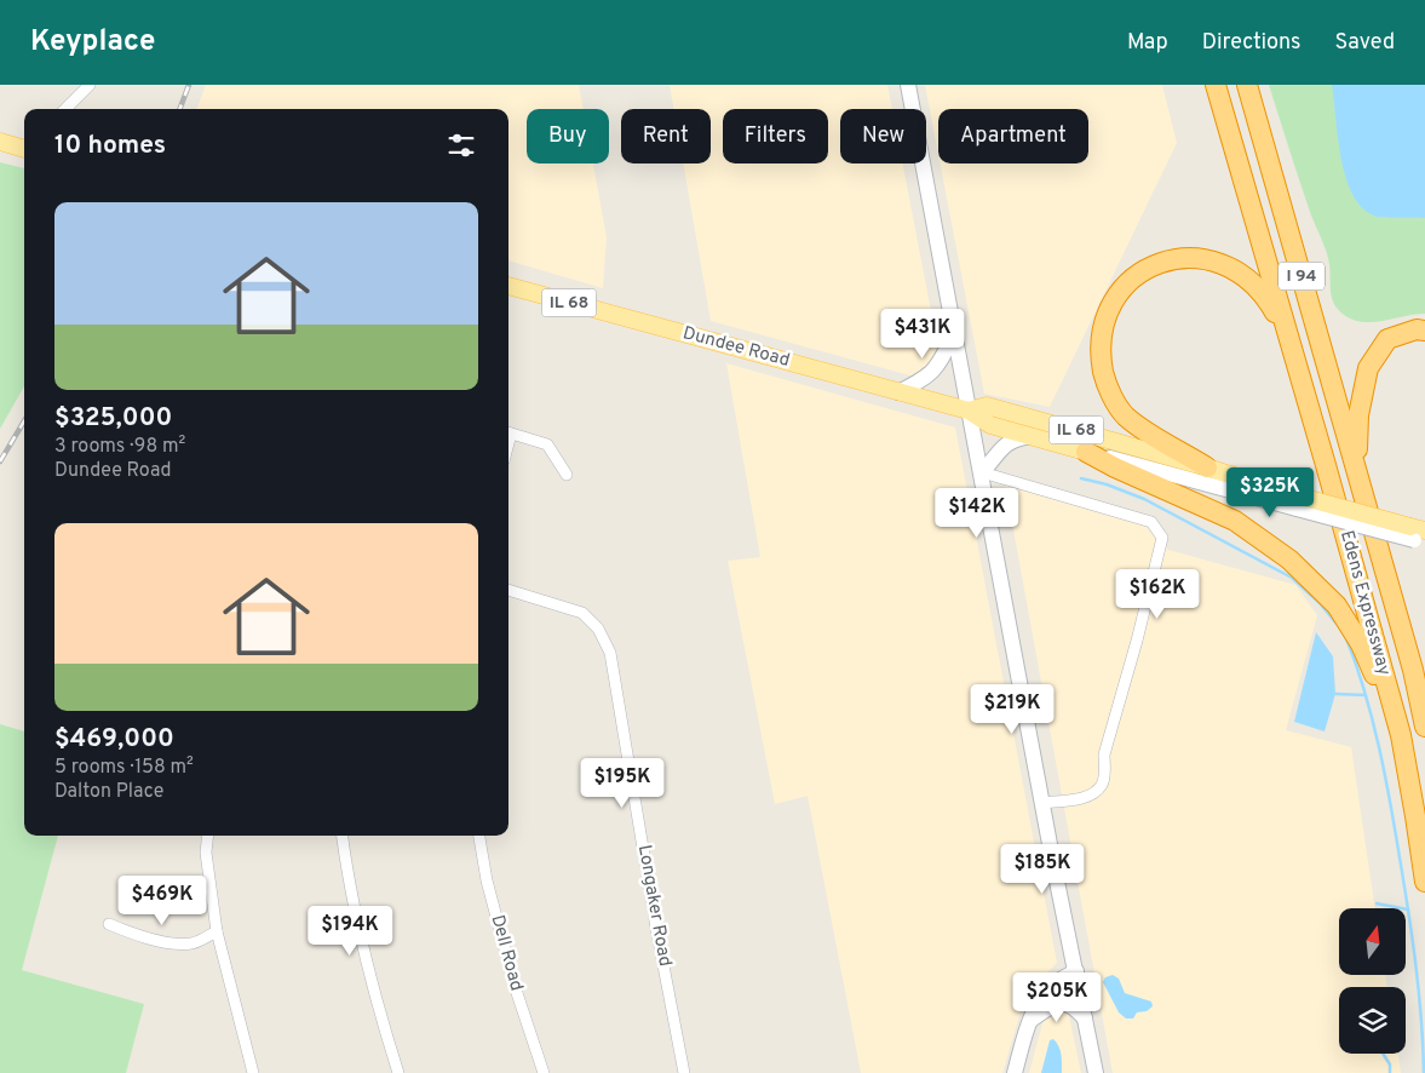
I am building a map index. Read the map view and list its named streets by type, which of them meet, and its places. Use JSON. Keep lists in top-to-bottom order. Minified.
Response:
{"streets":{"highway":["I 94","Edens Expressway"],"main road":["IL 68","Dundee Road"],"street":["Longaker Road","Dell Road"]},"north":"top","page":{"header":"Keyplace","nav":["Map","Directions","Saved"],"chip":["Buy","Rent","Filters","New","Apartment"],"heading":"10 homes","list":[{"name":"$325,000","note":"3 rooms · 98 m² · Dundee Road"},{"name":"$469,000","note":"5 rooms · 158 m² · Dalton Place"}],"price":["$431K","$325K","$142K","$162K","$219K","$195K","$185K","$469K","$194K","$205K"]}}
